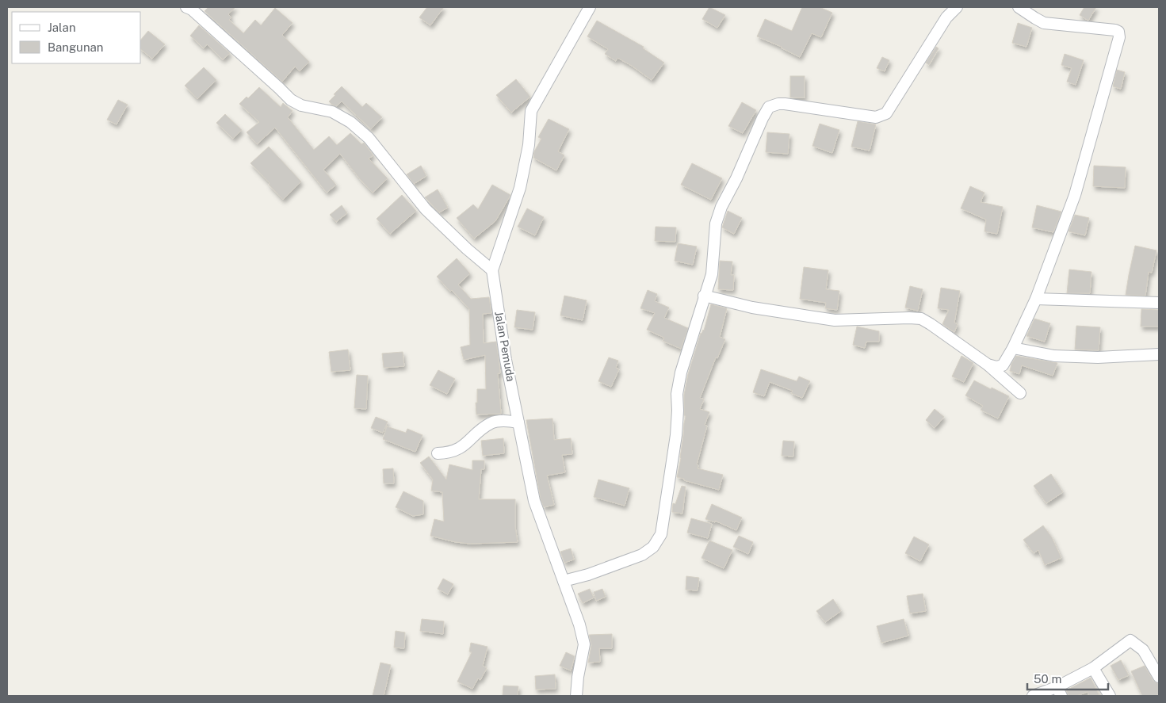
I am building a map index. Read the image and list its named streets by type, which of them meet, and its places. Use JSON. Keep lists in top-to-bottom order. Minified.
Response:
{"streets":{"street":["Jalan Pemuda"]},"legend":["Jalan","Bangunan"],"scale_bar":"50 m"}
